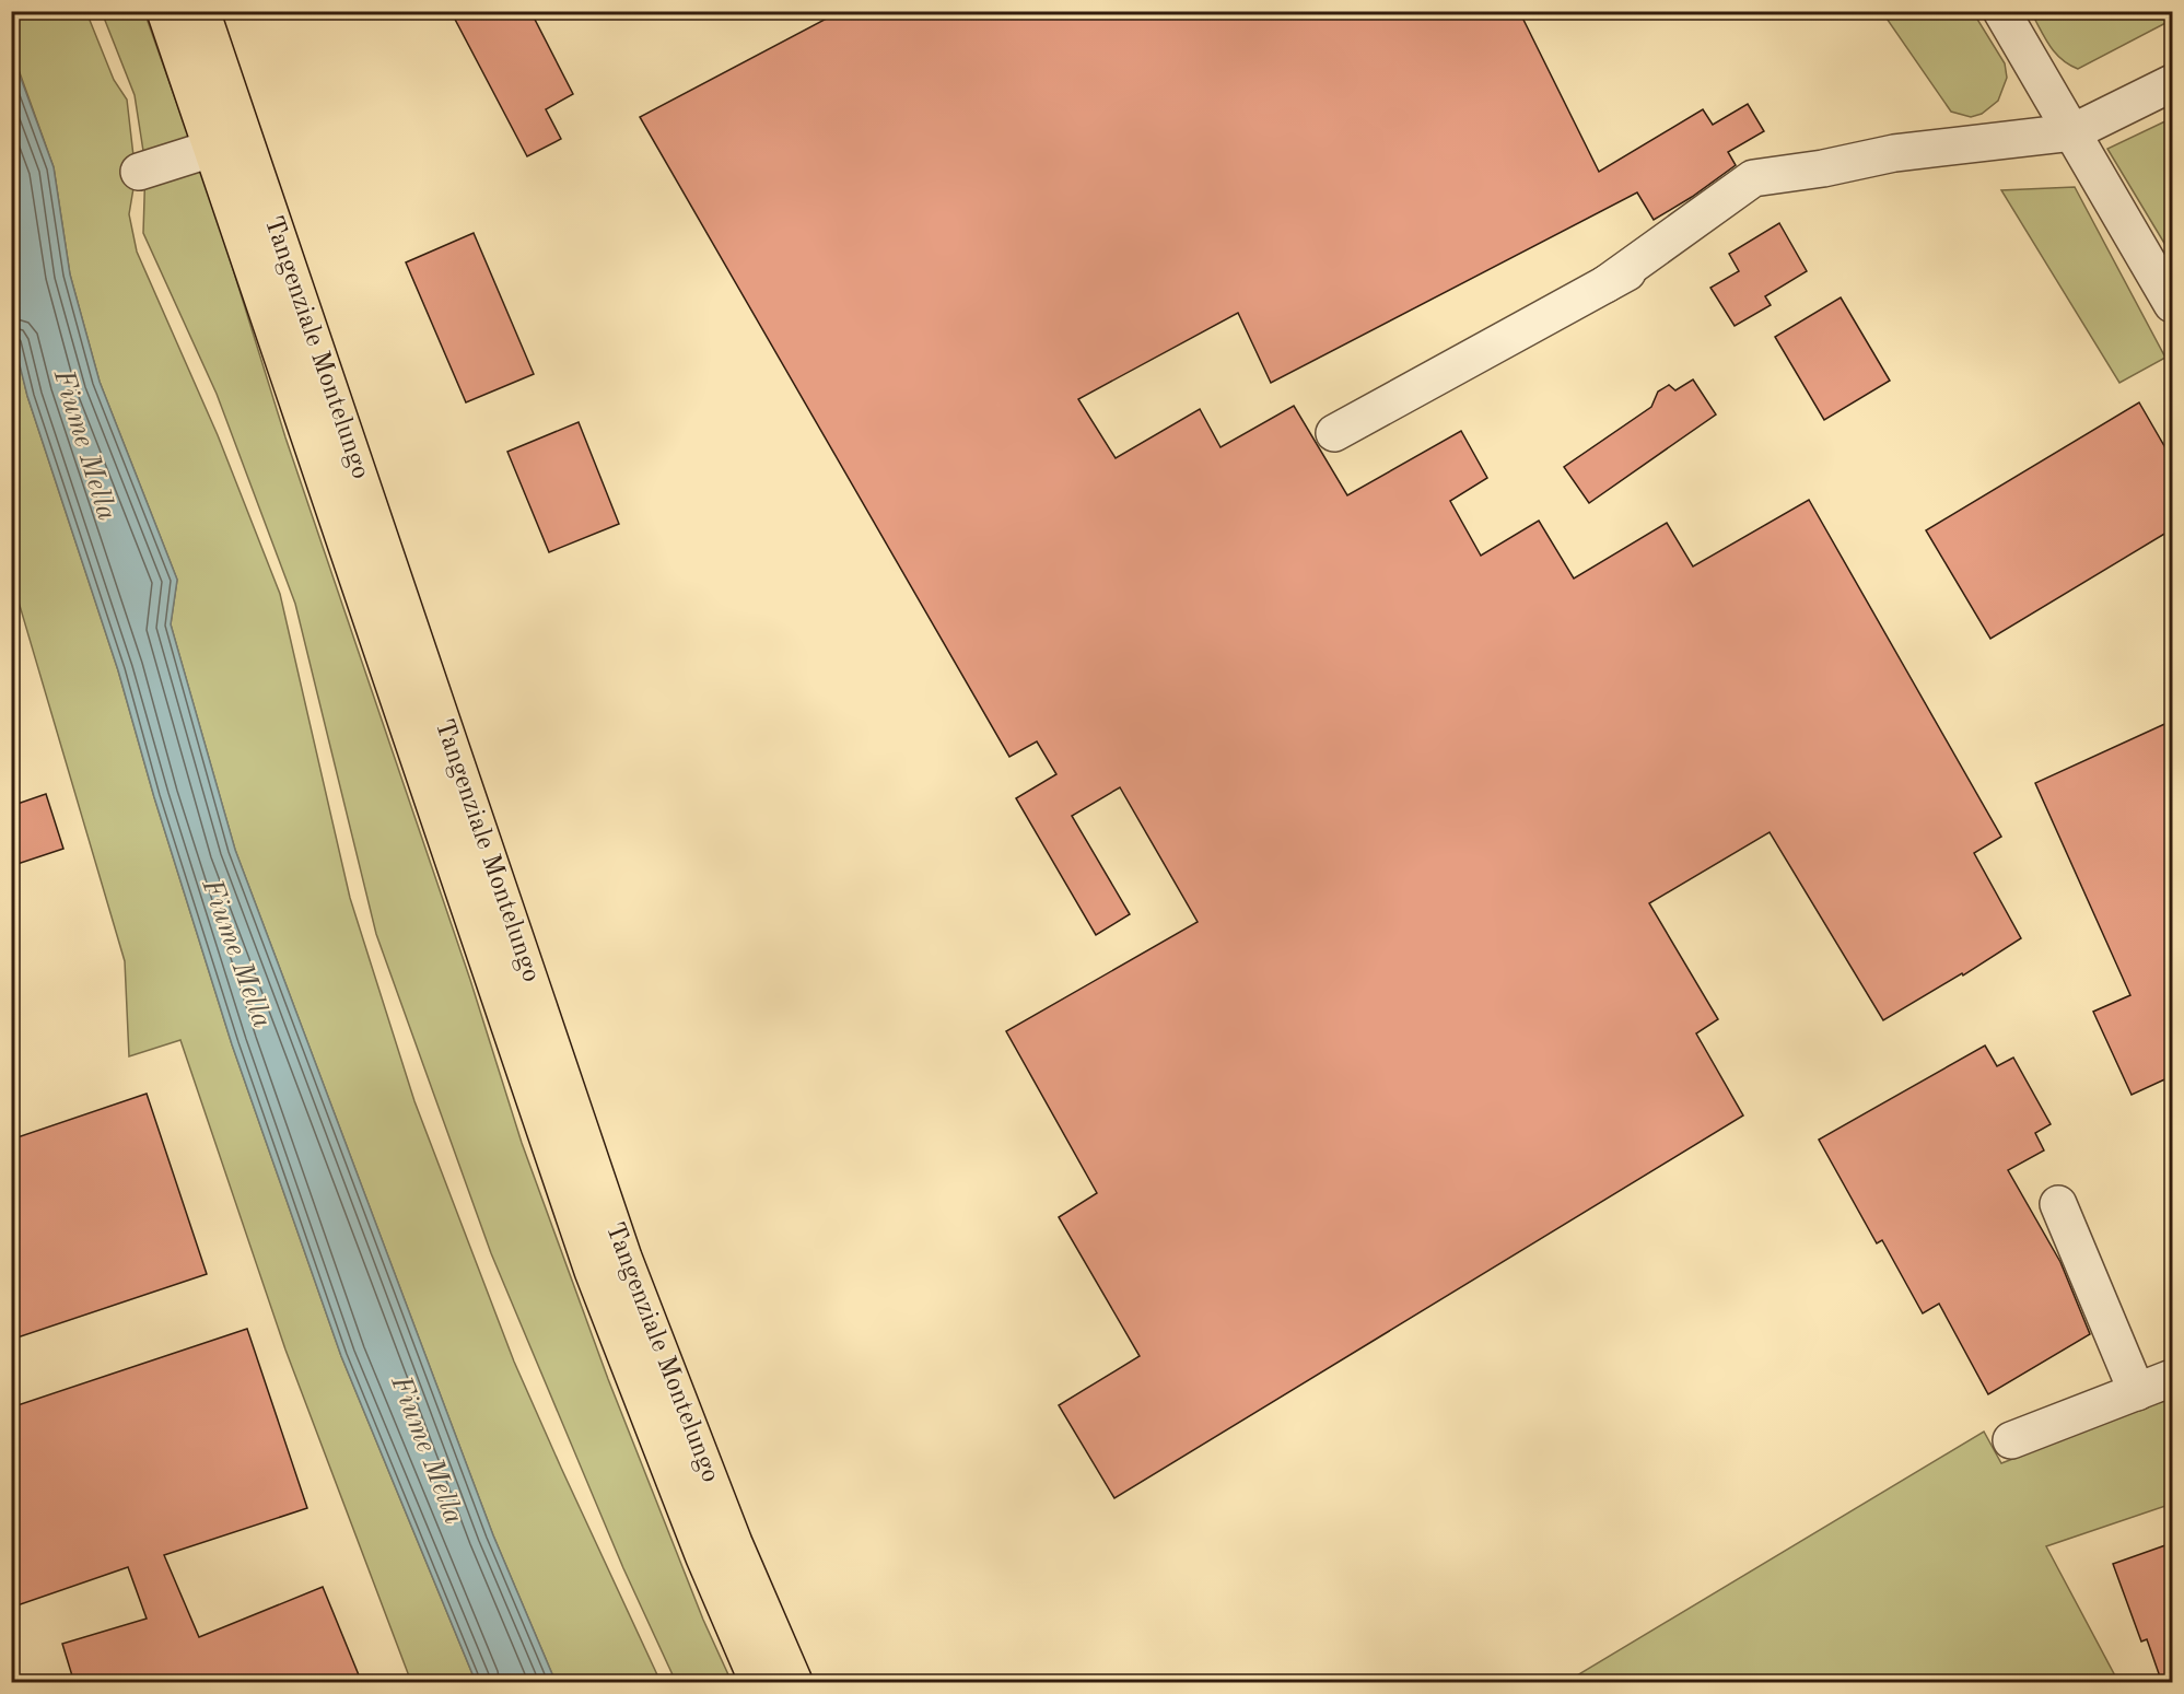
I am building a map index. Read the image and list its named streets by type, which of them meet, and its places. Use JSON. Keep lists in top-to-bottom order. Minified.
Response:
{"streets":{"highway":["Tangenziale Montelungo"]},"water":["Fiume Mella"]}
